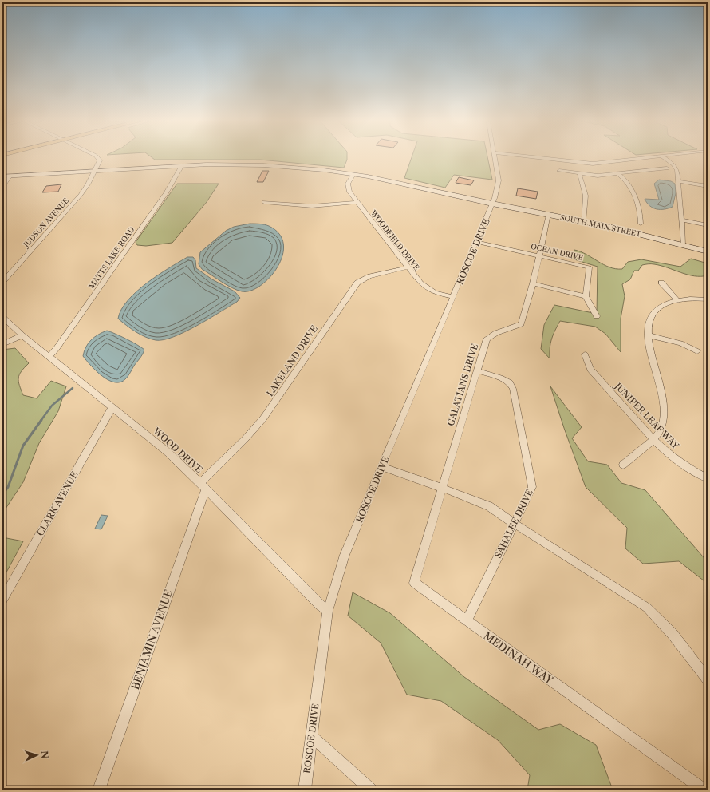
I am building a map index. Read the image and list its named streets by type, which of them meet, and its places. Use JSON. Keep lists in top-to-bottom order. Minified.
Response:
{"streets":{"main road":["SOUTH MAIN STREET"],"street":["JUDSON AVENUE","WOODFIELD DRIVE","ROSCOE DRIVE","OCEAN DRIVE","MATTS LAKE ROAD","LAKELAND DRIVE","GALATIANS DRIVE","JUNIPER LEAF WAY","WOOD DRIVE","CLARK AVENUE","SAHALEE DRIVE","BENJAMIN AVENUE","MEDINAH WAY"]},"crossings":[["JUDSON AVENUE","SOUTH MAIN STREET"],["SOUTH MAIN STREET","WOODFIELD DRIVE"],["SOUTH MAIN STREET","ROSCOE DRIVE"],["SOUTH MAIN STREET","MATTS LAKE ROAD"],["SOUTH MAIN STREET","GALATIANS DRIVE"],["WOODFIELD DRIVE","ROSCOE DRIVE"],["WOODFIELD DRIVE","LAKELAND DRIVE"],["ROSCOE DRIVE","OCEAN DRIVE"],["ROSCOE DRIVE","WOOD DRIVE"],["OCEAN DRIVE","GALATIANS DRIVE"],["MATTS LAKE ROAD","WOOD DRIVE"],["LAKELAND DRIVE","WOOD DRIVE"],["LAKELAND DRIVE","BENJAMIN AVENUE"],["GALATIANS DRIVE","SAHALEE DRIVE"],["GALATIANS DRIVE","MEDINAH WAY"],["WOOD DRIVE","CLARK AVENUE"],["WOOD DRIVE","BENJAMIN AVENUE"],["SAHALEE DRIVE","MEDINAH WAY"]],"north":"right"}
